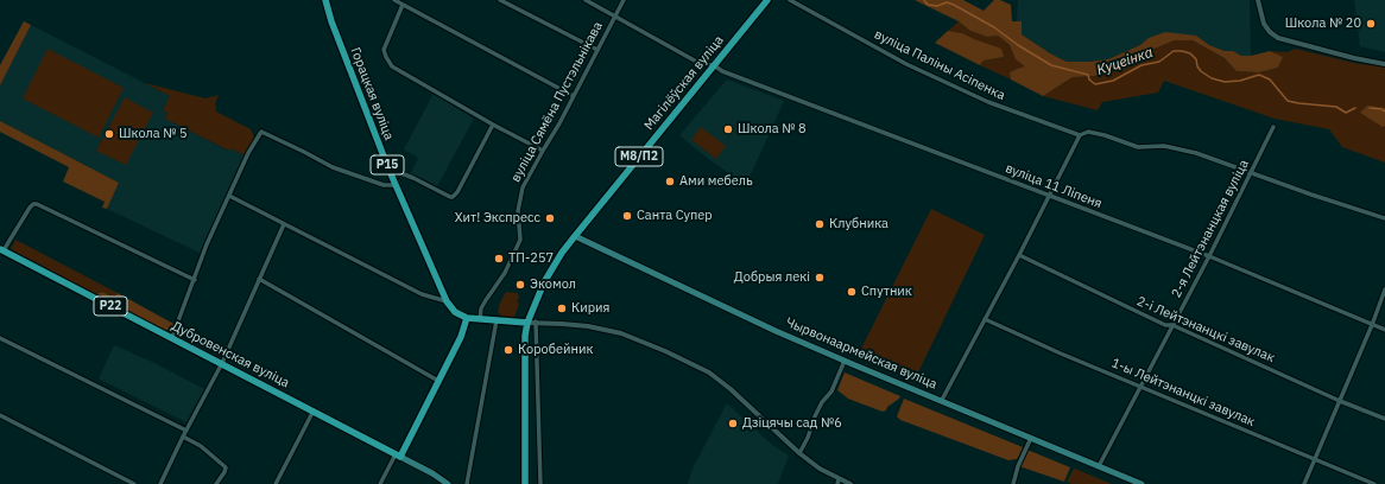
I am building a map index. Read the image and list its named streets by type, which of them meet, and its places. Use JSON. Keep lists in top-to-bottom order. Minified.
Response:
{"streets":{"main road":["Магілёўская вуліца","Горацкая вуліца","М8/П2","Р15","Р22","Чырвонаармейская вуліца","Дубровенская вуліца"],"street":["вуліца Паліны Асіпенка","вуліца Сямёна Пустэльнікава","вуліца 11 Ліпеня","2-я Лейтэнанцкая вуліца","2-і Лейтэнанцкі завулак","1-ы Лейтэнанцкі завулак"]},"crossings":[["вуліца Паліны Асіпенка","2-я Лейтэнанцкая вуліца"],["Магілёўская вуліца","М8/П2"],["Магілёўская вуліца","вуліца 11 Ліпеня"],["Магілёўская вуліца","Чырвонаармейская вуліца"],["вуліца Сямёна Пустэльнікава","вуліца 11 Ліпеня"],["вуліца 11 Ліпеня","2-я Лейтэнанцкая вуліца"],["2-я Лейтэнанцкая вуліца","2-і Лейтэнанцкі завулак"],["2-я Лейтэнанцкая вуліца","Чырвонаармейская вуліца"],["2-я Лейтэнанцкая вуліца","1-ы Лейтэнанцкі завулак"]],"water":["Куцеінка"],"places":["Школа № 20","Школа № 8","Школа № 5","Ами мебель","Санта Супер","Хит! Экспресс","Клубника","ТП-257","Добрыя лекі","Экомол","Спутник","Кирия","Коробейник","Дзіцячы сад №6"]}
